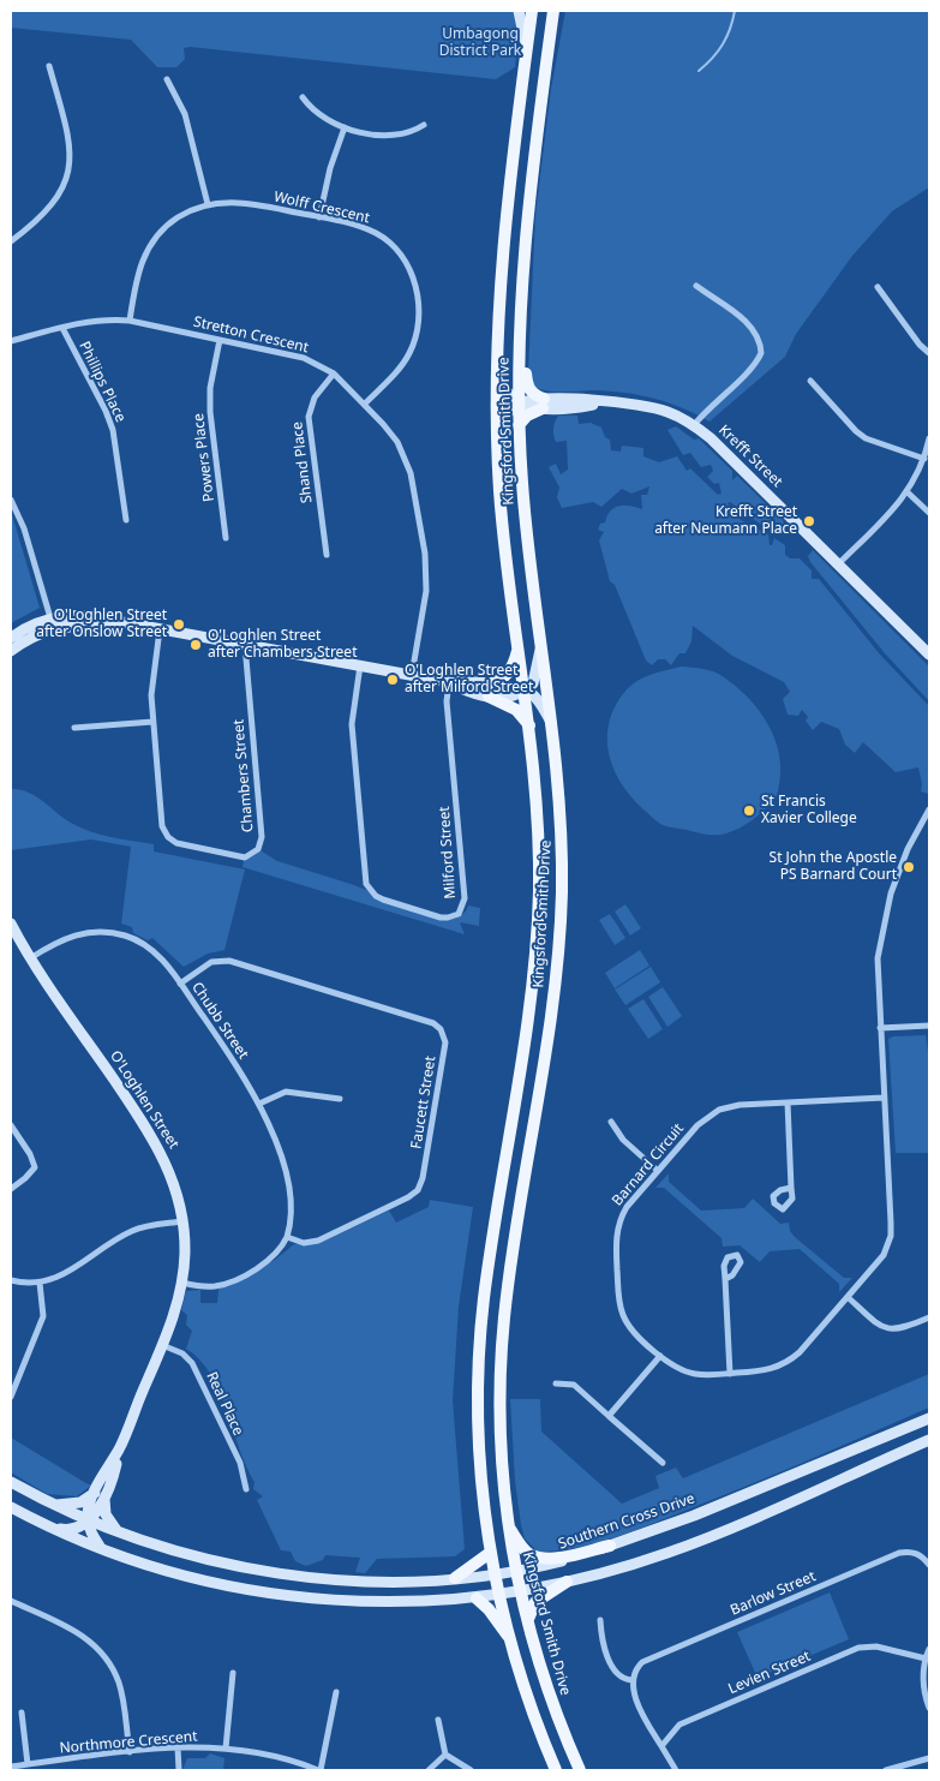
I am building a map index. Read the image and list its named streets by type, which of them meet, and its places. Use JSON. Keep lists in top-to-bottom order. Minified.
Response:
{"streets":{"main road":["Kingsford Smith Drive","Krefft Street","O'Loghlen Street","Southern Cross Drive"],"street":["Wolff Crescent","Stretton Crescent","Phillips Place","Powers Place","Shand Place","Chambers Street","Milford Street","Chubb Street","Faucett Street","Barnard Circuit","Real Place","Barlow Street","Levien Street","Northmore Crescent"]},"crossings":[["Wolff Crescent","Stretton Crescent"],["Stretton Crescent","Phillips Place"],["Stretton Crescent","Powers Place"],["Stretton Crescent","Shand Place"],["Kingsford Smith Drive","Krefft Street"],["Kingsford Smith Drive","Southern Cross Drive"],["Chubb Street","O'Loghlen Street"],["Chubb Street","Faucett Street"],["O'Loghlen Street","Real Place"],["O'Loghlen Street","Southern Cross Drive"]],"parks":["Umbagong District Park"],"places":["Krefft Street after Neumann Place","O'Loghlen Street after Onslow Street","O'Loghlen Street after Chambers Street","O'Loghlen Street after Milford Street","St Francis Xavier College","St John the Apostle PS Barnard Court"]}
